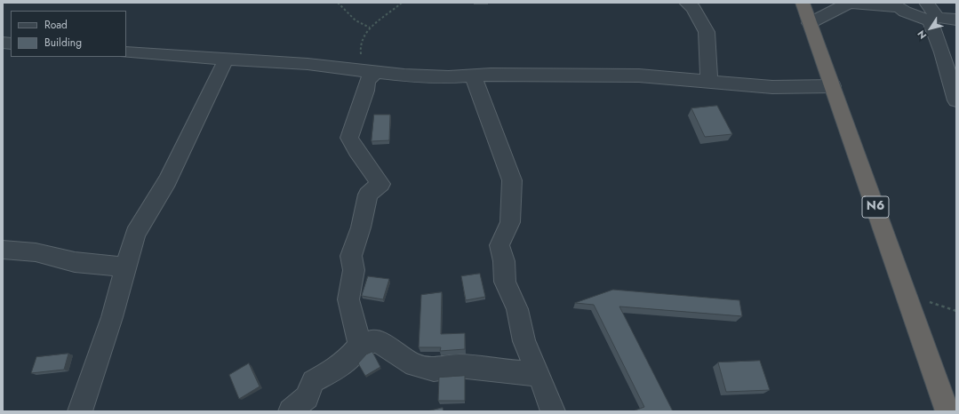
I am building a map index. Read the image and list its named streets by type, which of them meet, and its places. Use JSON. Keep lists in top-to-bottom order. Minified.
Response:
{"streets":{"highway":["N6"]},"legend":["Road","Building"],"north":"bottom left"}
